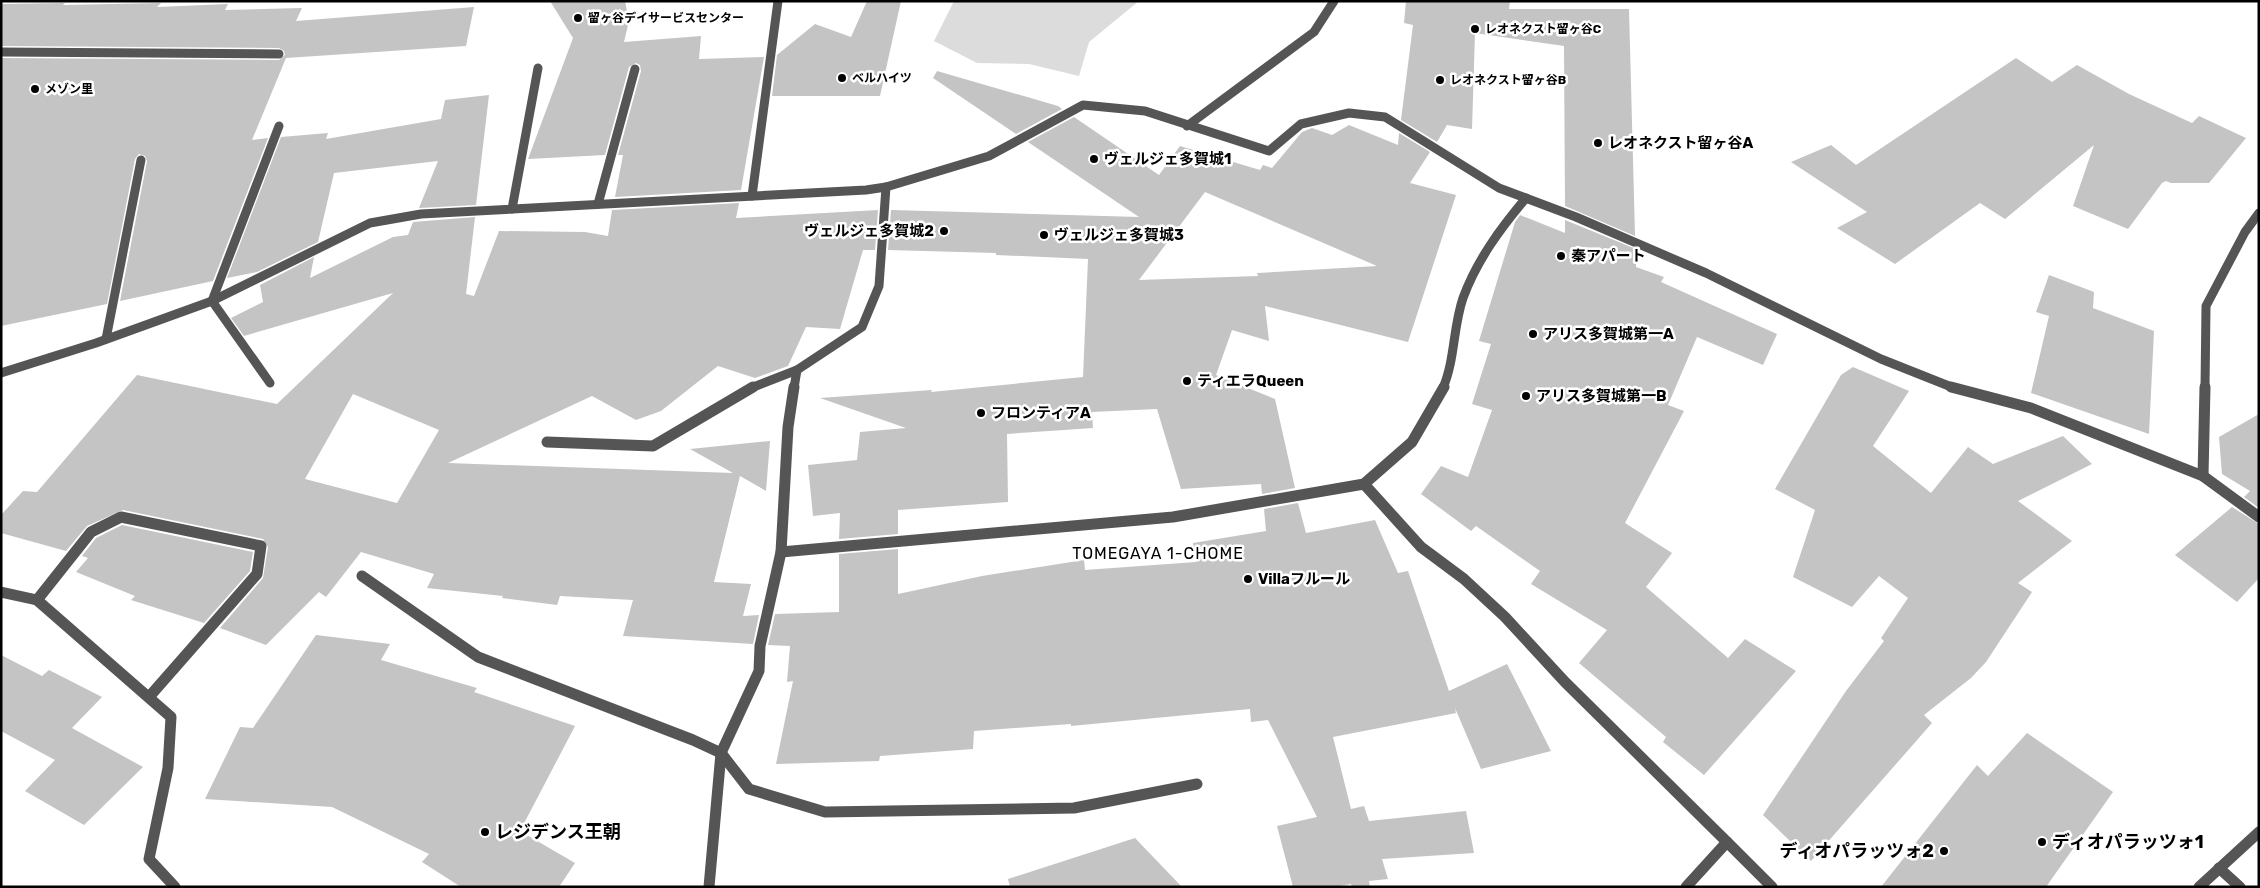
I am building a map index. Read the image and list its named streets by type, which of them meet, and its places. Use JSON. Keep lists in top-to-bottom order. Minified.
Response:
{"districts":["TOMEGAYA 1-CHOME"],"places":["留ヶ谷デイサービスセンター","レオネクスト留ヶ谷C","ベルハイツ","レオネクスト留ヶ谷B","メゾン里","レオネクスト留ヶ谷A","ヴェルジェ多賀城1","ヴェルジェ多賀城2","ヴェルジェ多賀城3","秦アパート","アリス多賀城第一A","ティエラQueen","アリス多賀城第一B","フロンティアA","Villaフルール","レジデンス王朝","ディオパラッツォ1","ディオパラッツォ2"]}
